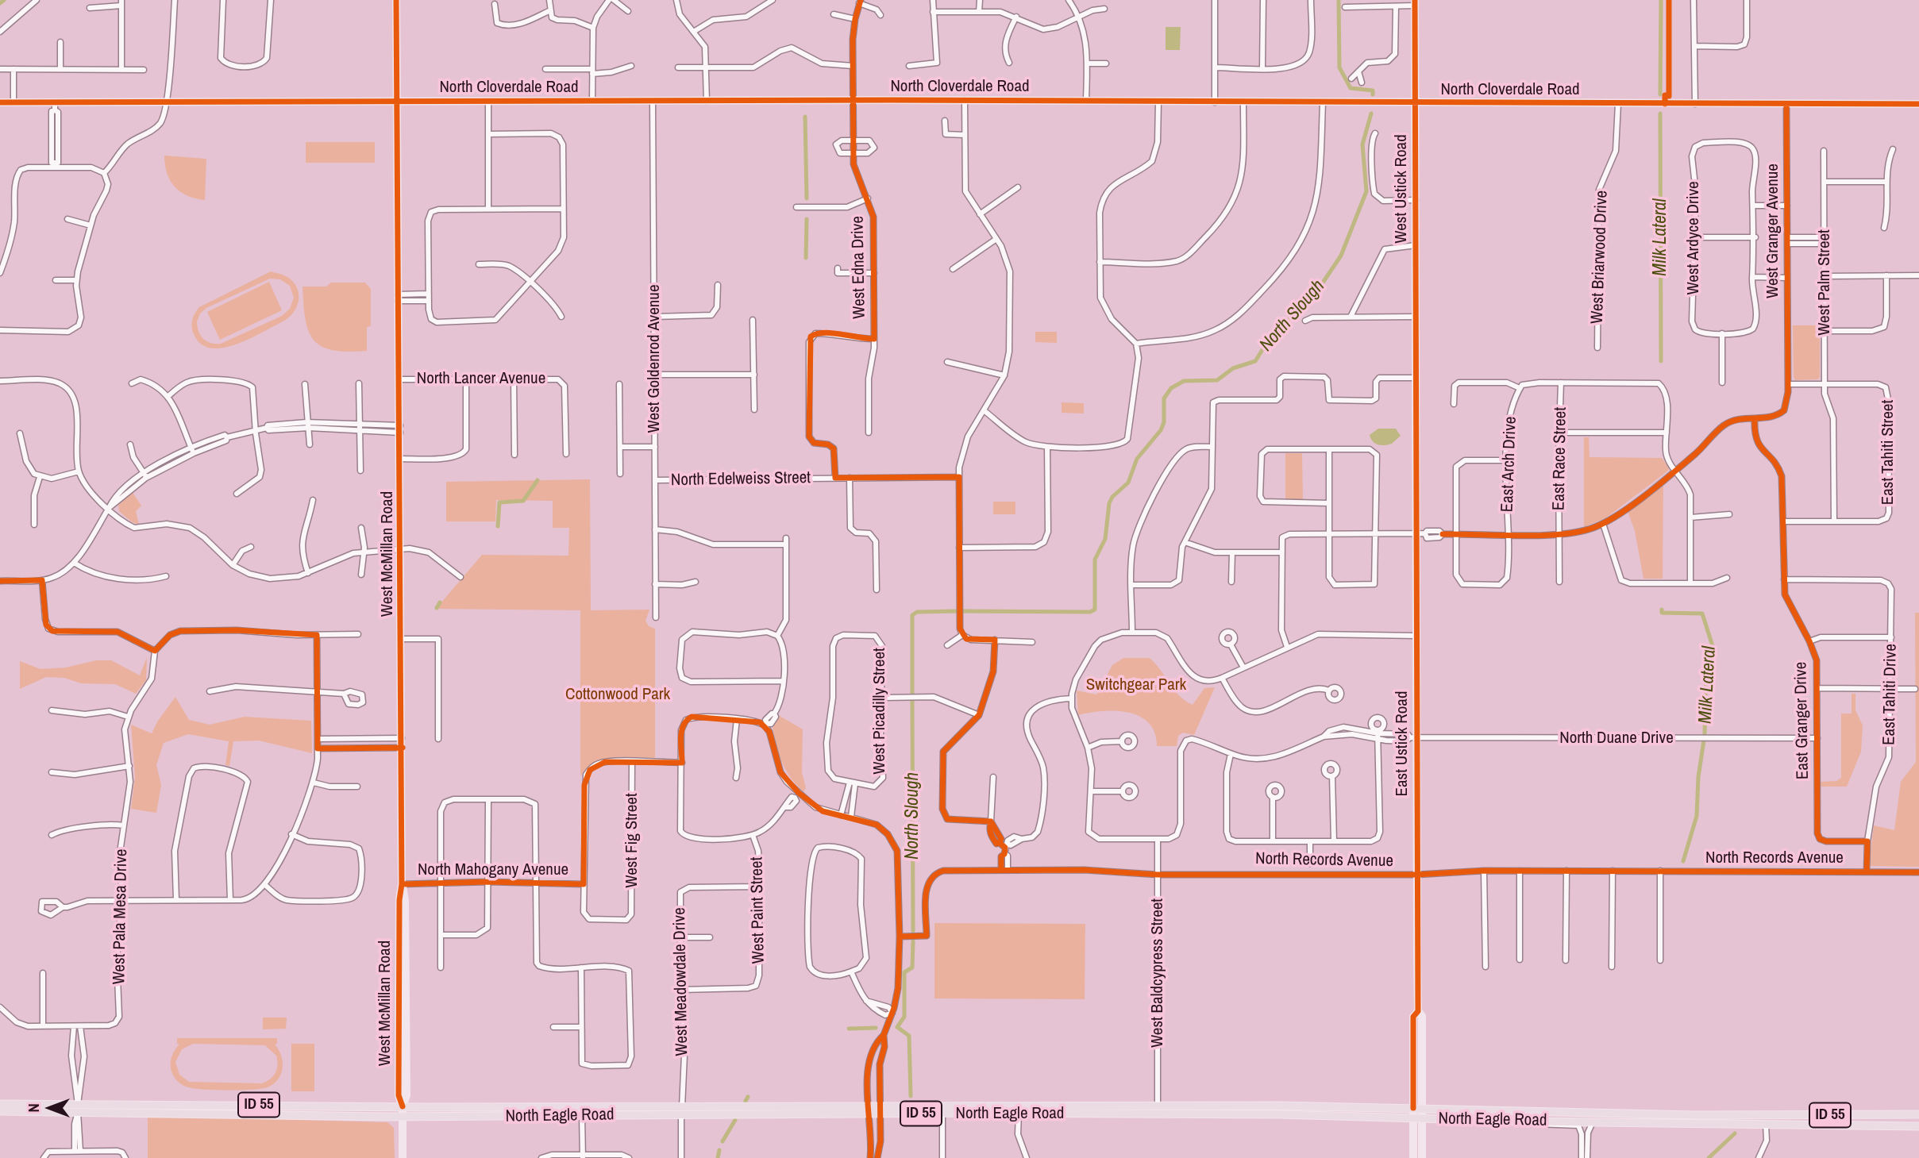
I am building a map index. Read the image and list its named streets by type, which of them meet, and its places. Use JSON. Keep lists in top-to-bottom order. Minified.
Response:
{"streets":{"highway":["ID 55","North Eagle Road"],"main road":["North Cloverdale Road","West Ustick Road","West McMillan Road","East Ustick Road"],"street":["West Granger Avenue","West Ardyce Drive","West Briarwood Drive","West Edna Drive","West Palm Street","West Goldenrod Avenue","North Lancer Avenue","East Tahiti Street","East Race Street","East Arch Drive","North Edelweiss Street","East Tahiti Drive","West Picadilly Street","East Granger Drive","North Duane Drive","West Fig Street","North Records Avenue","North Mahogany Avenue","West Paint Street","West Pala Mesa Drive","West Baldcypress Street","West Meadowdale Drive"]},"crossings":[["North Cloverdale Road","West Ustick Road"],["North Cloverdale Road","West Granger Avenue"],["North Cloverdale Road","West Briarwood Drive"],["North Cloverdale Road","West Edna Drive"],["North Cloverdale Road","West Goldenrod Avenue"],["North Cloverdale Road","West McMillan Road"],["West Ustick Road","East Ustick Road"],["West Granger Avenue","East Granger Drive"],["West Palm Street","East Tahiti Street"],["West Goldenrod Avenue","North Edelweiss Street"],["North Lancer Avenue","West McMillan Road"],["West McMillan Road","North Mahogany Avenue"],["West McMillan Road","North Eagle Road"],["East Tahiti Drive","East Granger Drive"],["East Tahiti Drive","North Records Avenue"],["East Granger Drive","North Duane Drive"],["North Duane Drive","East Ustick Road"],["North Duane Drive","West Baldcypress Street"],["East Ustick Road","North Records Avenue"],["East Ustick Road","North Eagle Road"],["West Fig Street","North Mahogany Avenue"],["North Records Avenue","West Baldcypress Street"],["West Paint Street","West Meadowdale Drive"],["West Baldcypress Street","North Eagle Road"],["West Meadowdale Drive","North Eagle Road"]],"water":["Milk Lateral","North Slough"],"parks":["Switchgear Park","Cottonwood Park"],"north":"left"}
